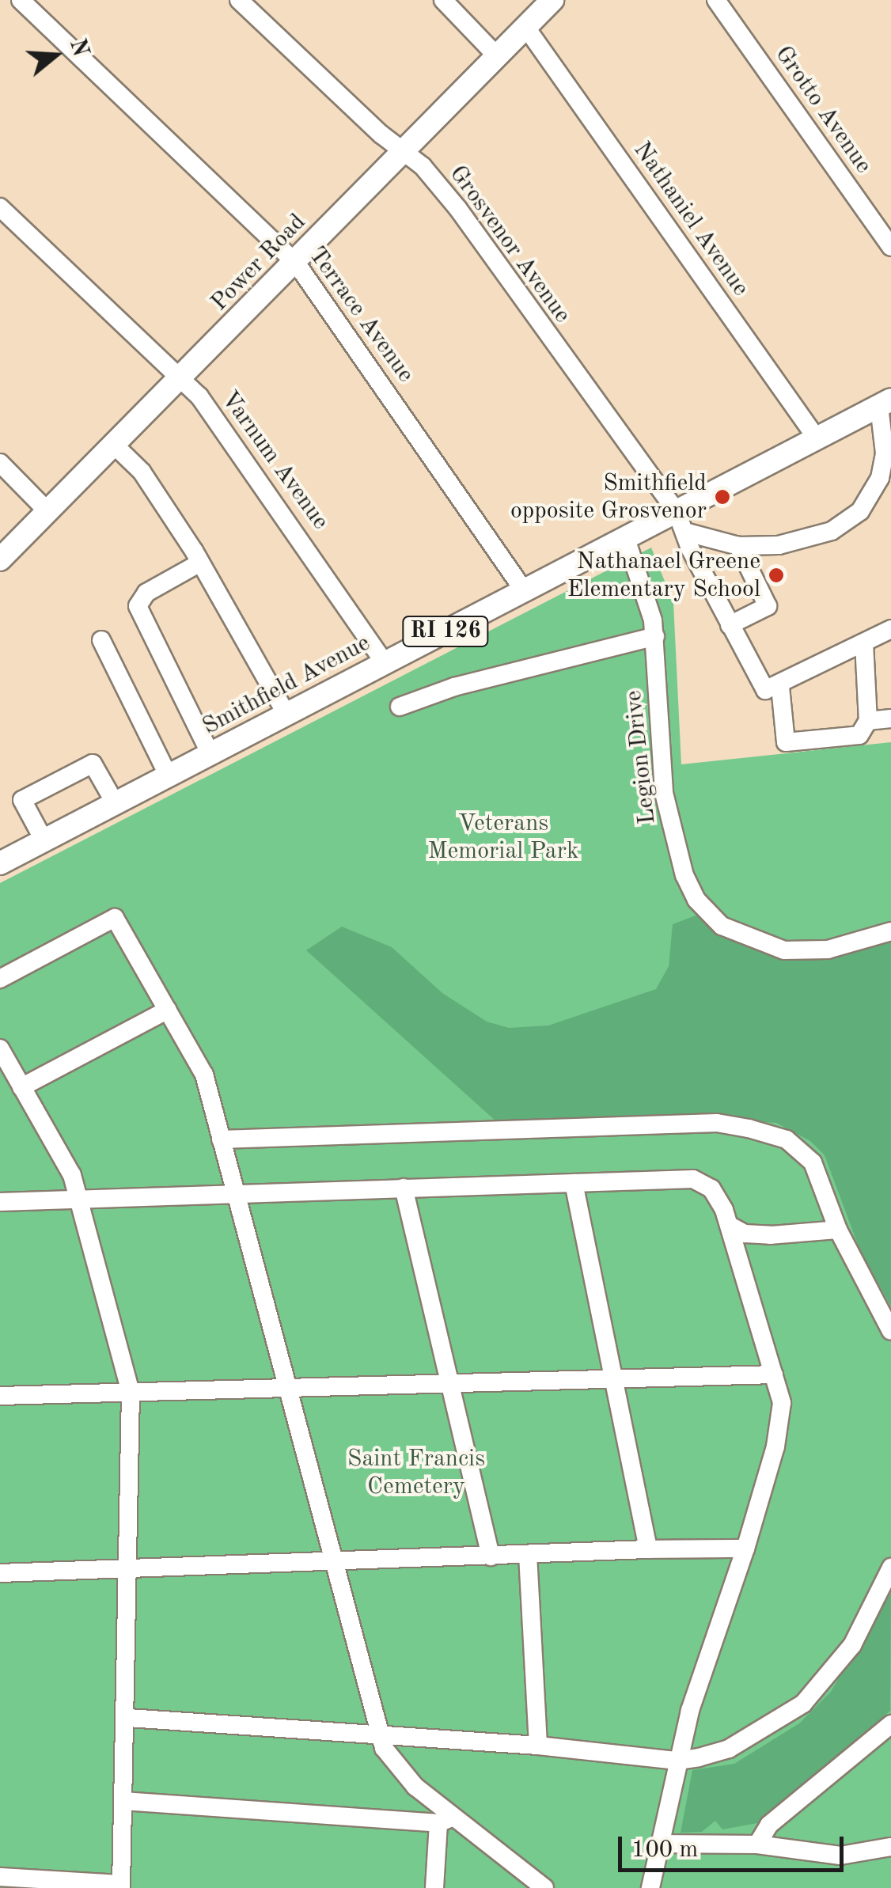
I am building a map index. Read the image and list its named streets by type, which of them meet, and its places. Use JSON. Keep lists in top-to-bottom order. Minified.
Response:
{"streets":{"main road":["Power Road","RI 126","Smithfield Avenue"],"street":["Grotto Avenue","Nathaniel Avenue","Grosvenor Avenue","Terrace Avenue","Varnum Avenue","Legion Drive"]},"crossings":[["Nathaniel Avenue","Power Road"],["Nathaniel Avenue","Smithfield Avenue"],["Grosvenor Avenue","Power Road"],["Grosvenor Avenue","Smithfield Avenue"],["Power Road","Terrace Avenue"],["Power Road","Varnum Avenue"],["Terrace Avenue","Smithfield Avenue"],["Varnum Avenue","Smithfield Avenue"],["Smithfield Avenue","Legion Drive"]],"parks":["Veterans Memorial Park","Saint Francis Cemetery"],"places":["Smithfield opposite Grosvenor","Nathanael Greene Elementary School"],"scale_bar":"100 m","north":"right"}
